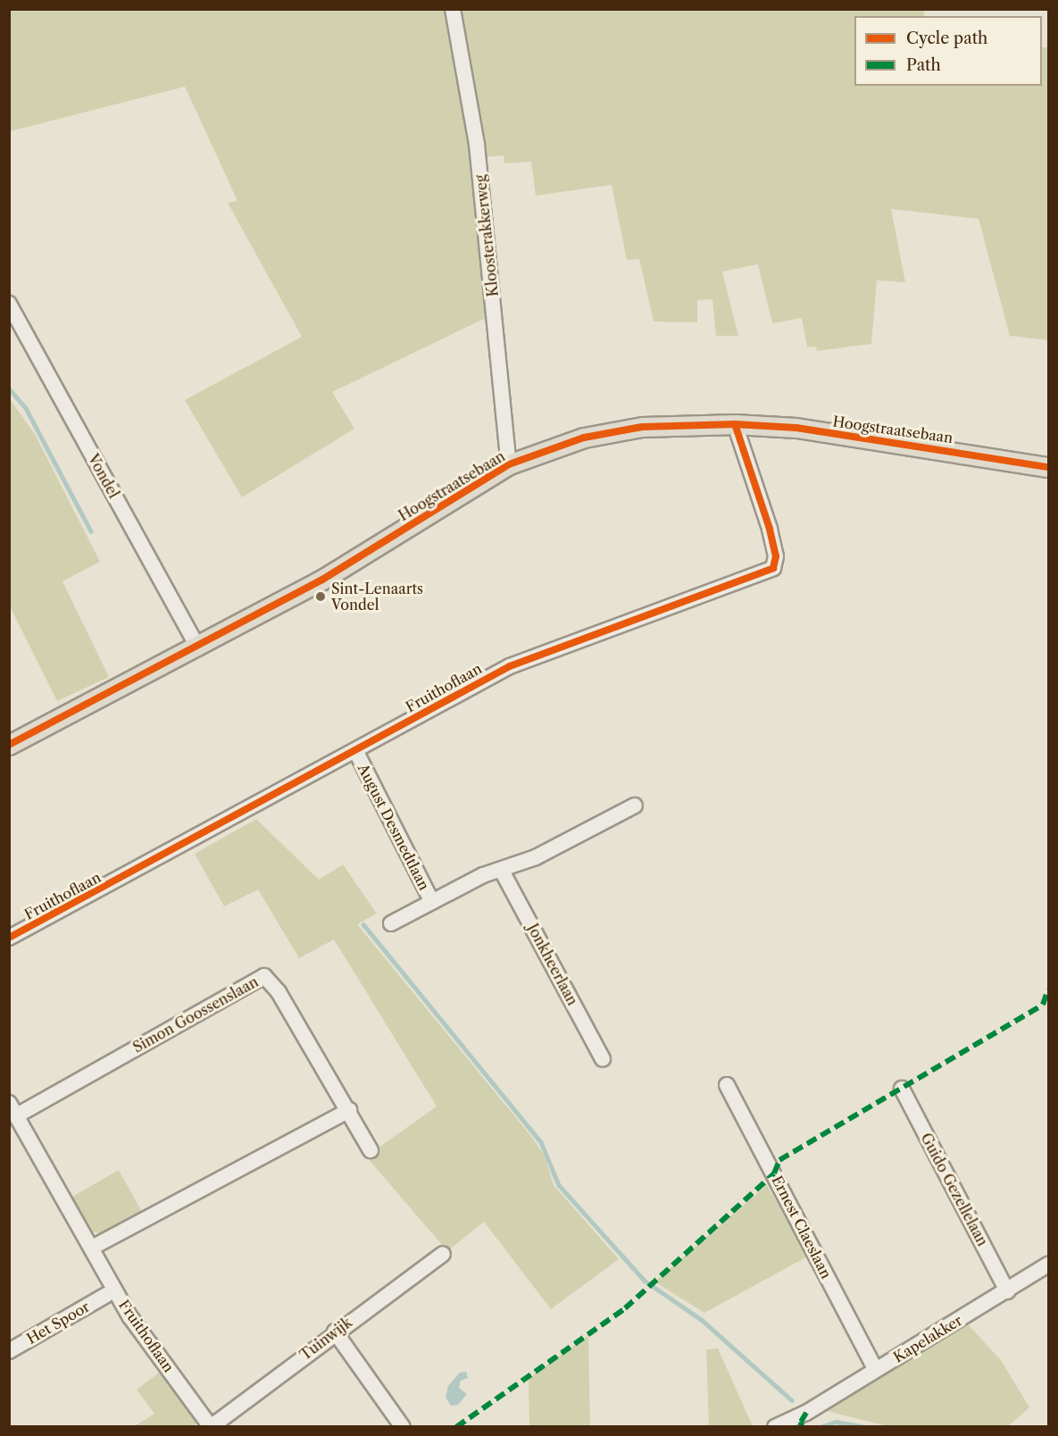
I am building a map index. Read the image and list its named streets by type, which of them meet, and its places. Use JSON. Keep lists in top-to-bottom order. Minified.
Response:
{"streets":{"main road":["Hoogstraatsebaan"],"street":["Kloosterakkerweg","Vondel","Fruithoflaan","August Desmedtlaan","Jonkheerlaan","Simon Goossenslaan","Guido Gezellelaan","Ernest Claeslaan","Het Spoor","Tuinwijk","Kapelakker"]},"crossings":[["Kloosterakkerweg","Hoogstraatsebaan"],["Hoogstraatsebaan","Vondel"],["Hoogstraatsebaan","Fruithoflaan"],["Fruithoflaan","August Desmedtlaan"],["Fruithoflaan","Simon Goossenslaan"],["Fruithoflaan","Tuinwijk"],["August Desmedtlaan","Jonkheerlaan"],["Guido Gezellelaan","Kapelakker"],["Ernest Claeslaan","Kapelakker"]],"places":["Sint-Lenaarts Vondel"],"legend":["Cycle path","Path"]}
